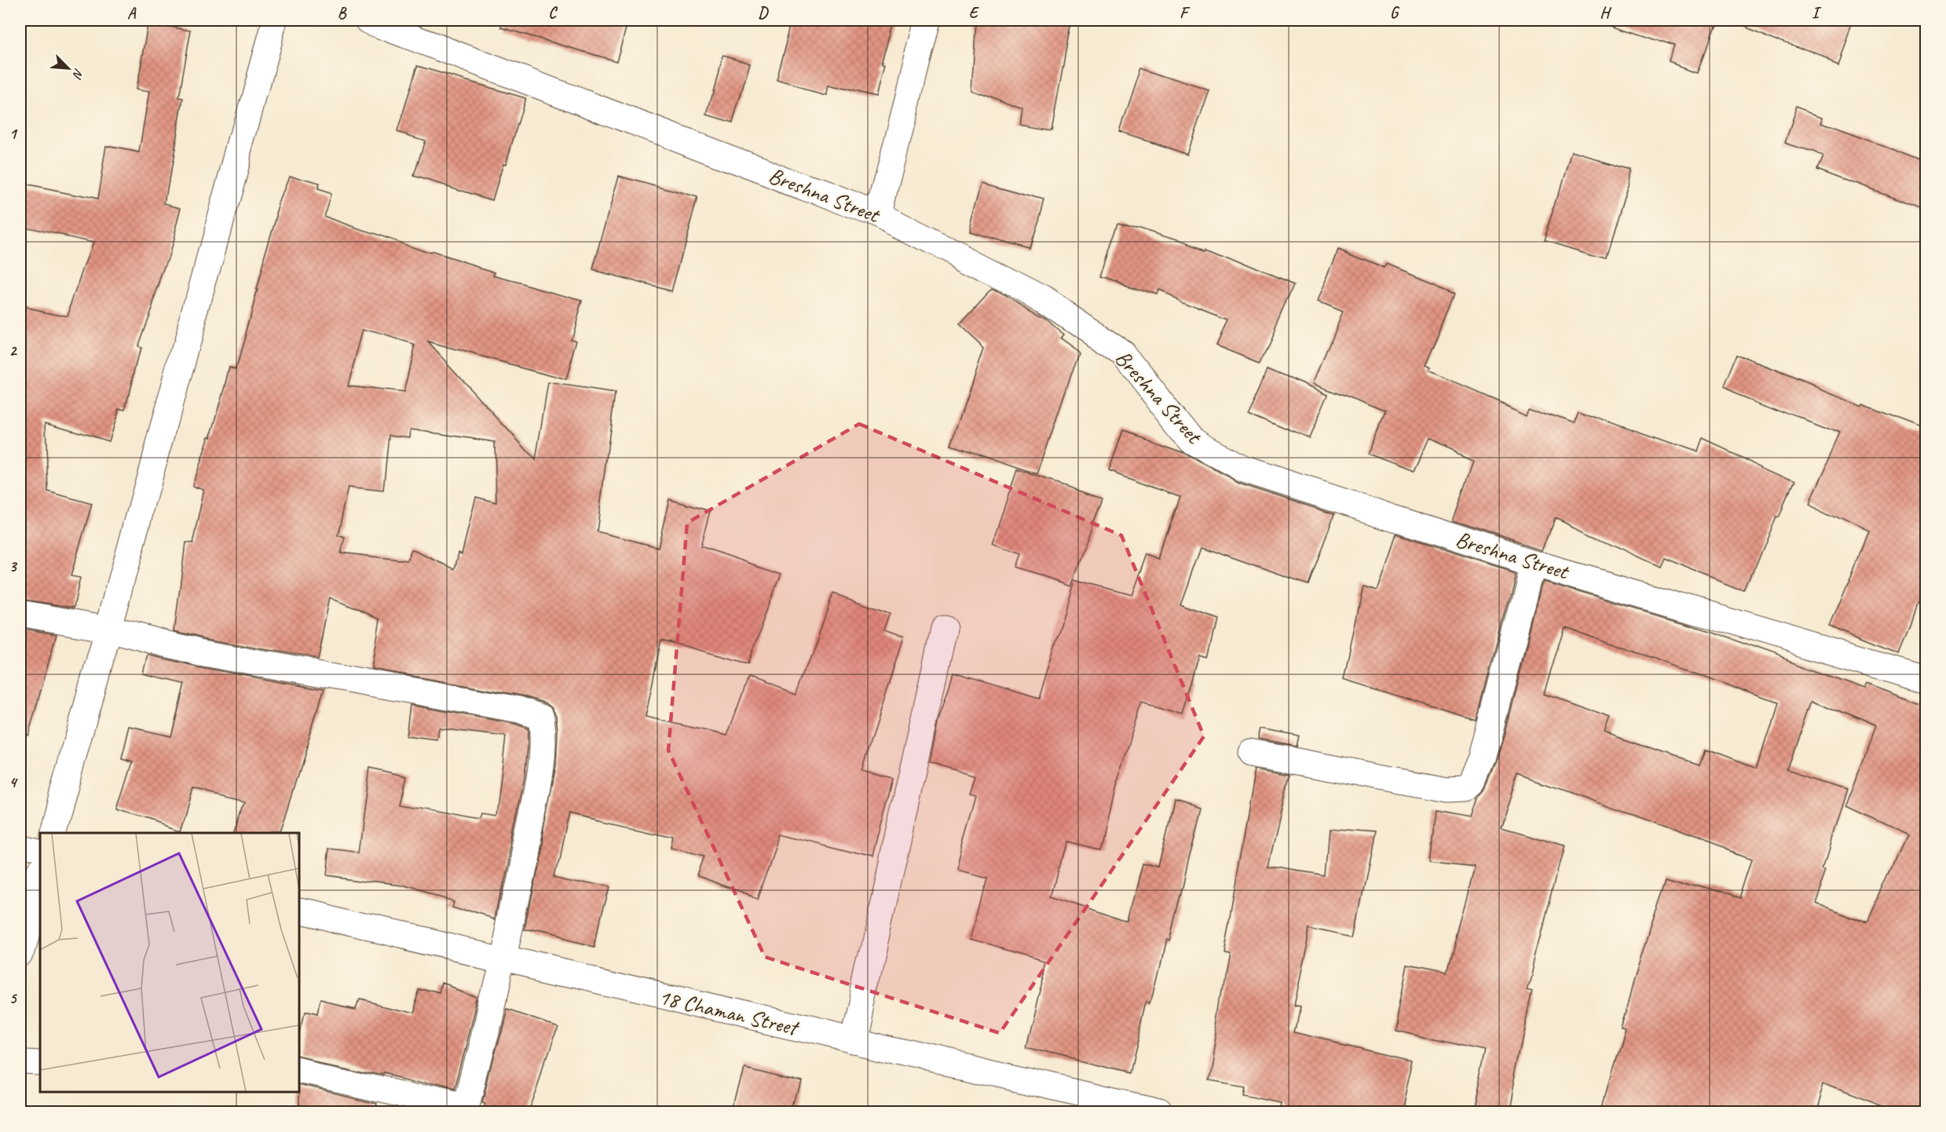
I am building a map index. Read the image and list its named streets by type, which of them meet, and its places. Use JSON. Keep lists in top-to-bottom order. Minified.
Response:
{"streets":{"street":["Breshna Street","18 Chaman Street"]},"north":"bottom right","grid":{"columns":["A","B","C","D","E","F","G","H","I"],"rows":["1","2","3","4","5"]}}
